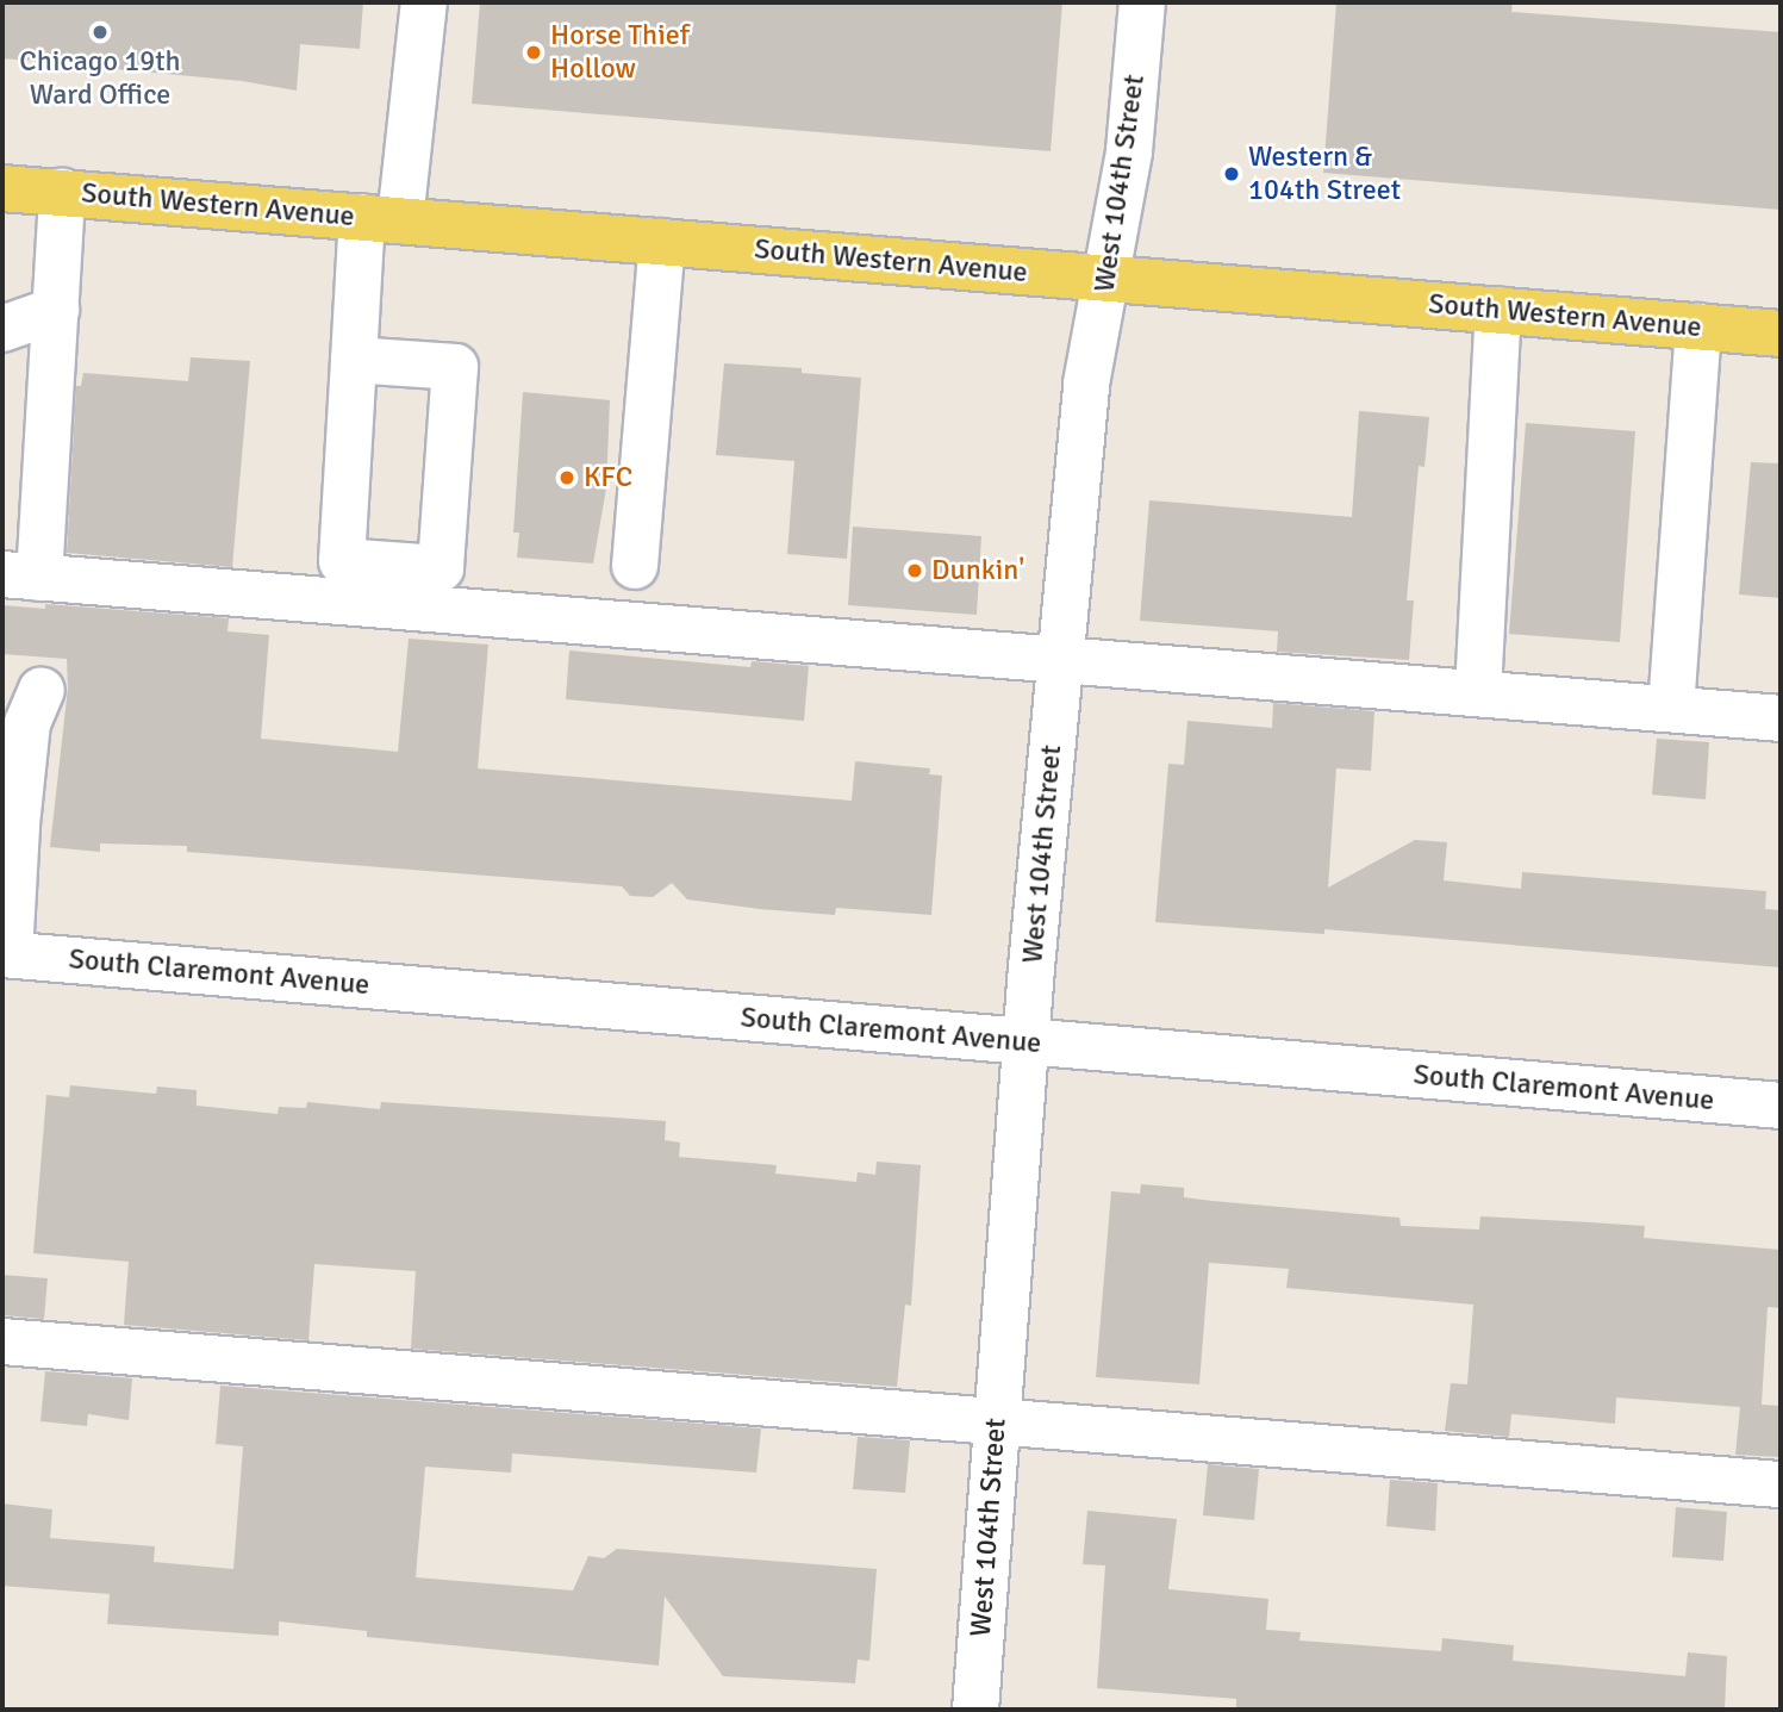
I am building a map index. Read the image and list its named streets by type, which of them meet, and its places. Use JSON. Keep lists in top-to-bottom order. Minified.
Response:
{"streets":{"main road":["South Western Avenue"],"street":["West 104th Street","South Claremont Avenue"]},"crossings":[["West 104th Street","South Western Avenue"],["West 104th Street","South Claremont Avenue"]],"places":["Chicago 19th Ward Office","Horse Thief Hollow","Western & 104th Street","KFC","Dunkin'"]}
